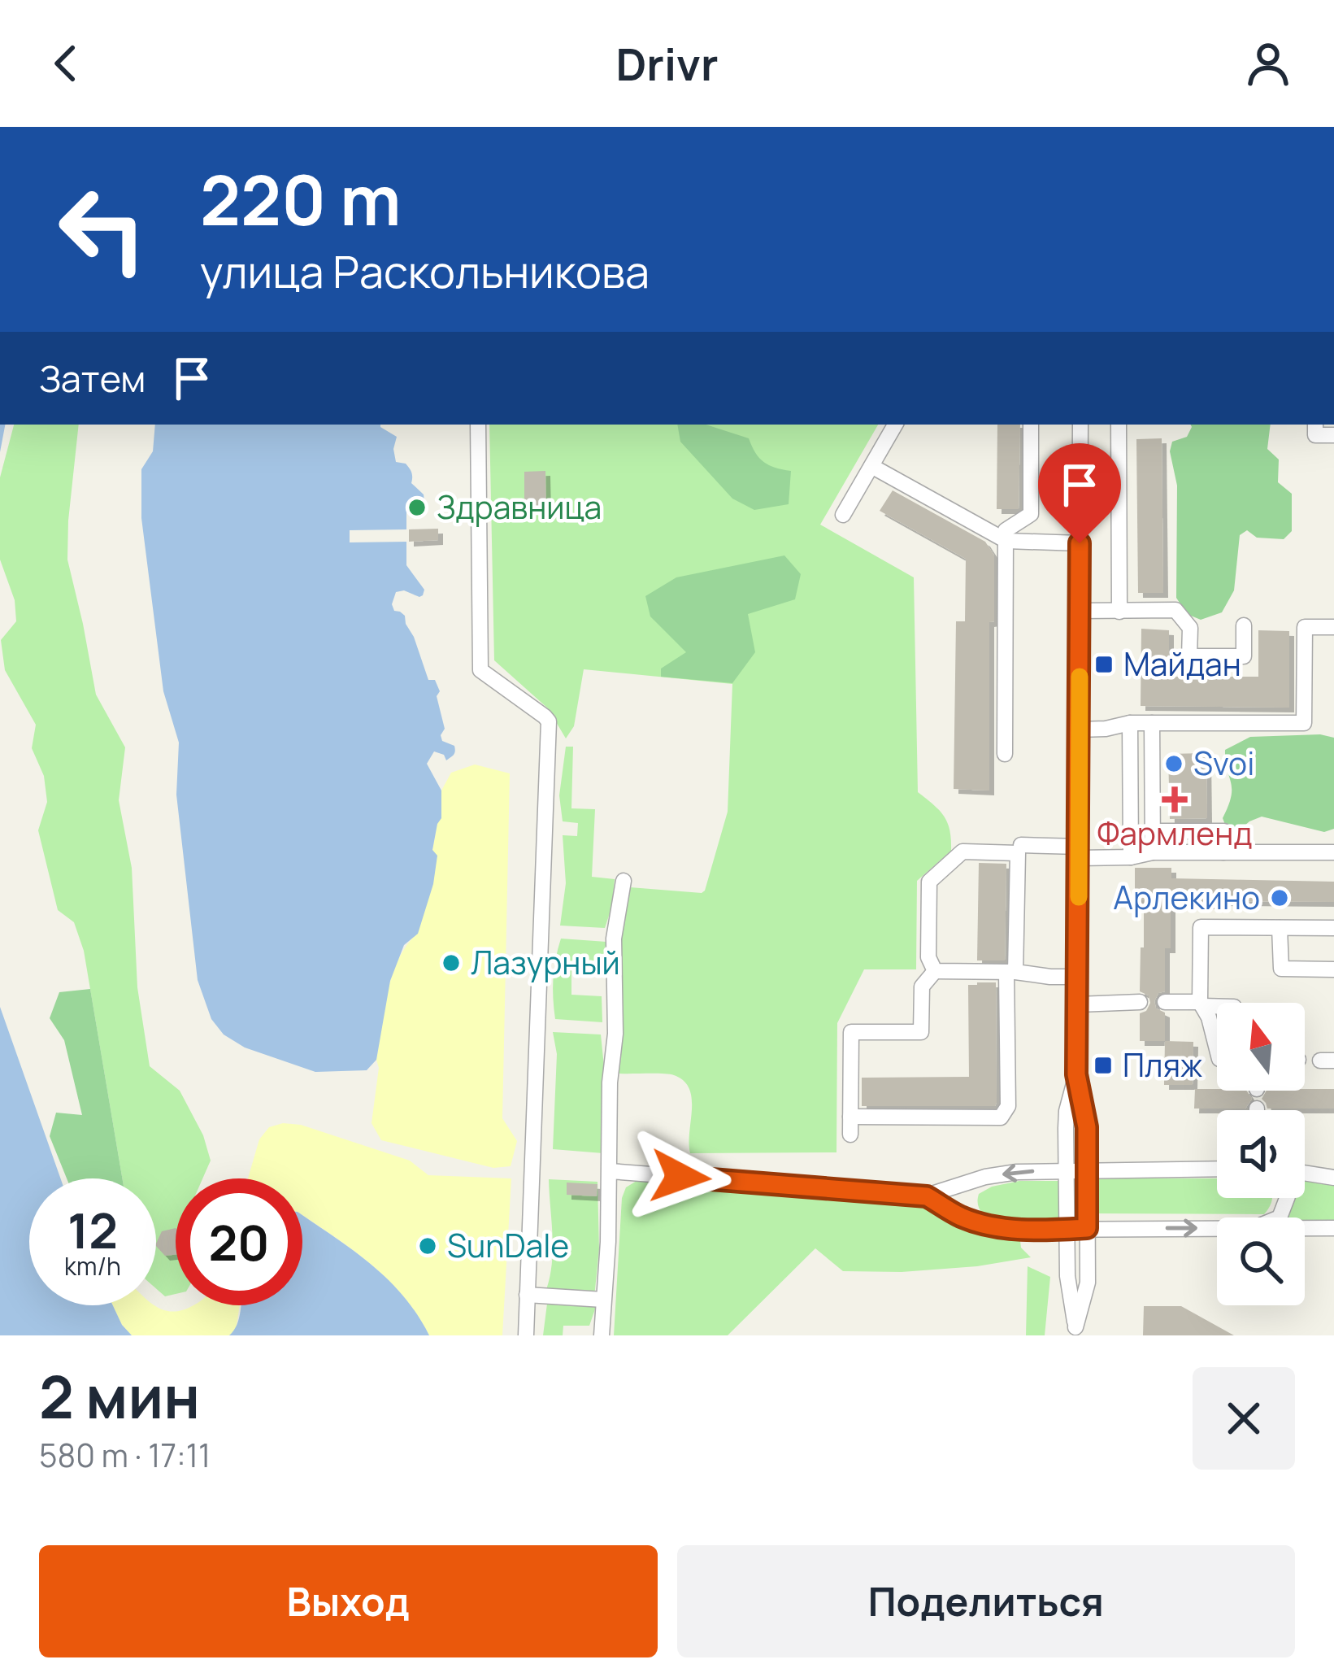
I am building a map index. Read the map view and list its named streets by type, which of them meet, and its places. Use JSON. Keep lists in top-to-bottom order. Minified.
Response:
{"places":{"other":["Здравница","Svoi","Арлекино","Лазурный","SunDale"],"transit":["Майдан","Пляж"],"health":["Фармленд"]},"north":"top","page":{"header":"Drivr","turn":["220 m","улица Раскольникова"],"then":"Затем","speed":"12 km/h","limit":"20","heading":["2 мин","580 m · 17:11"],"buttons":["Выход","Поделиться"]}}
